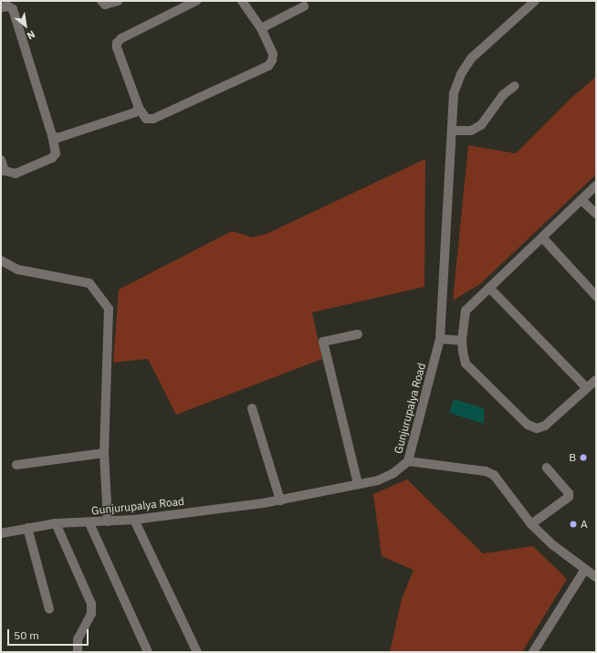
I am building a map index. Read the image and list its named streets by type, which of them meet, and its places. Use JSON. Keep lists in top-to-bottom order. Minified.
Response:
{"streets":{"street":["Gunjurupalya Road"]},"places":["B","A"],"scale_bar":"50 m","north":"bottom right"}
